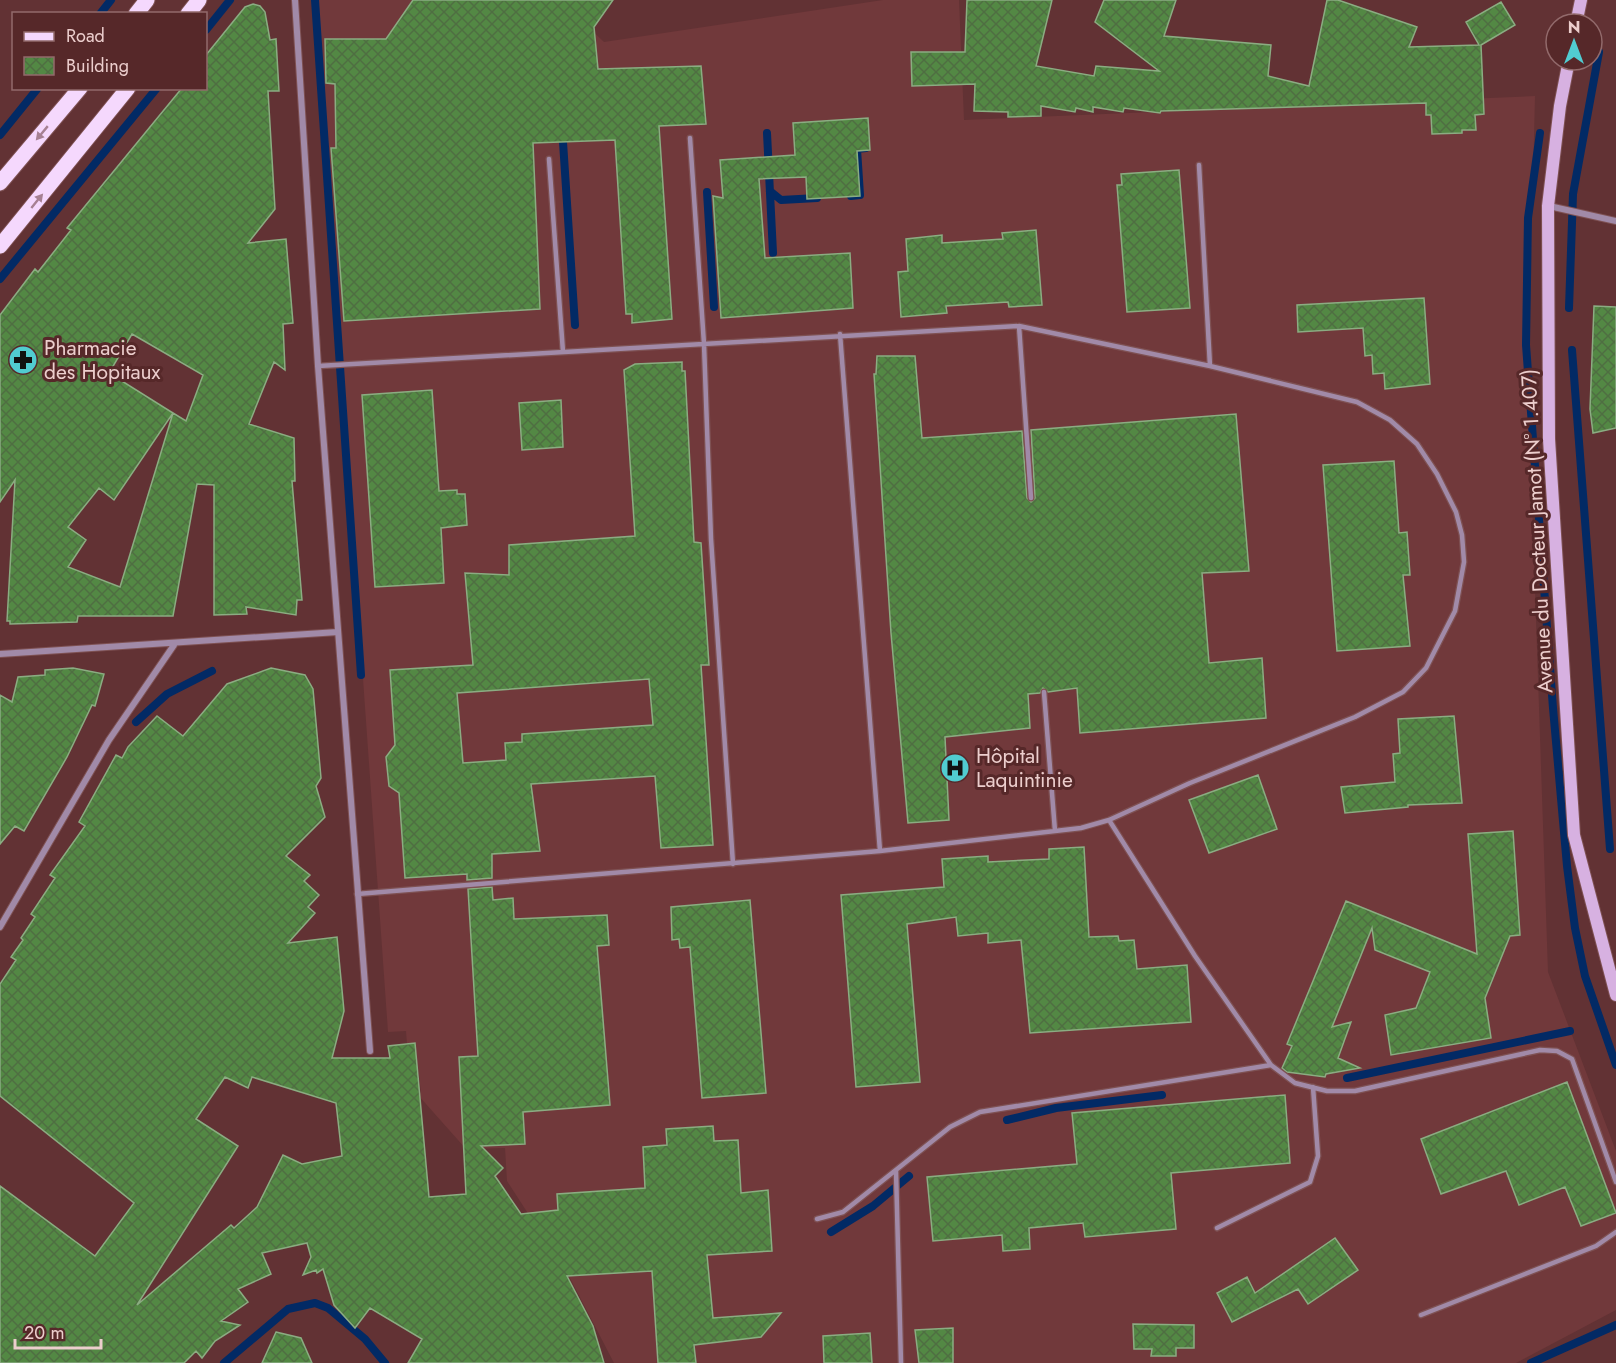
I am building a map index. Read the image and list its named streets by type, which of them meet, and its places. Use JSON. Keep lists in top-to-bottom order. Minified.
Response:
{"streets":{"main road":["Avenue du Docteur Jamot (N° 1.407)"]},"places":{"pharmacy":["Pharmacie des Hopitaux"],"hospital":["Hôpital Laquintinie"]},"legend":["Road","Building"],"scale_bar":"20 m","north":"top"}
